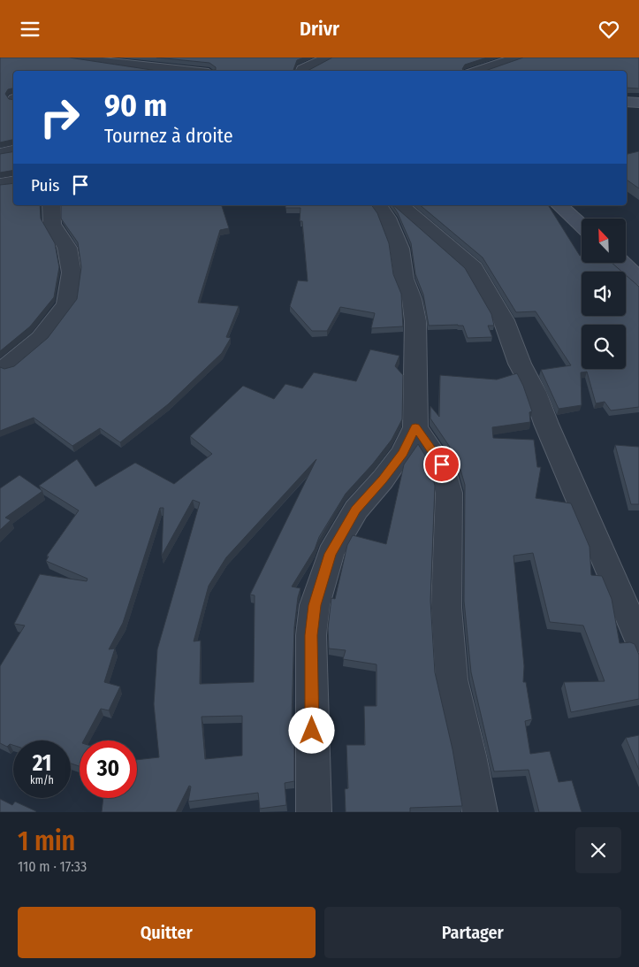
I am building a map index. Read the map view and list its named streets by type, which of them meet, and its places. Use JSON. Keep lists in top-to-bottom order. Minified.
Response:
{"north":"top left","page":{"header":"Drivr","turn":["90 m","Tournez à droite"],"then":"Puis","speed":"21 km/h","limit":"30","heading":["1 min","110 m · 17:33"],"buttons":["Quitter","Partager"]}}
